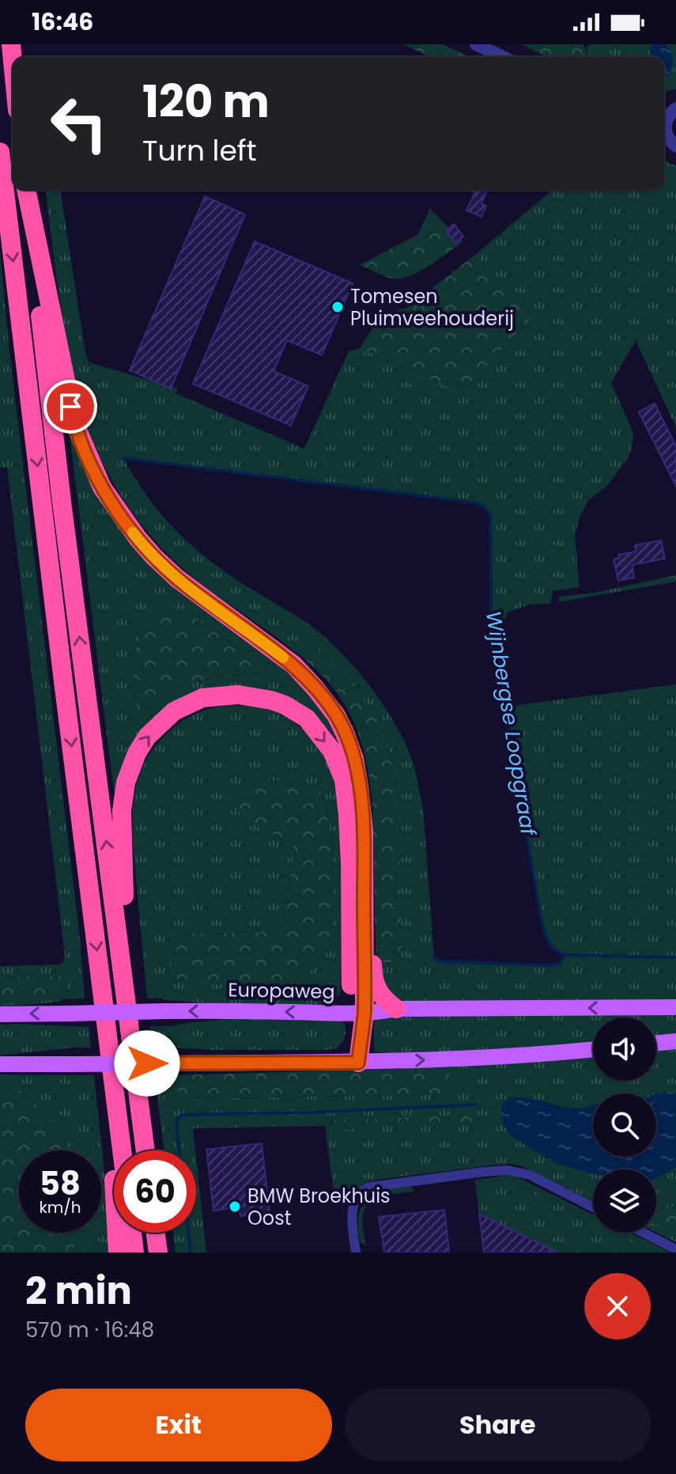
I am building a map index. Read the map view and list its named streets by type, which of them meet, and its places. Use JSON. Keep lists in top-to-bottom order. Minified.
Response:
{"streets":{"main road":["Europaweg"]},"water":["Wijnbergse Loopgraaf"],"places":["Tomesen Pluimveehouderij","BMW Broekhuis Oost"],"page":{"status":"16:46","turn":["120 m","Turn left"],"speed":"58 km/h","limit":"60","heading":["2 min","570 m · 16:48"],"buttons":["Exit","Share"]}}
